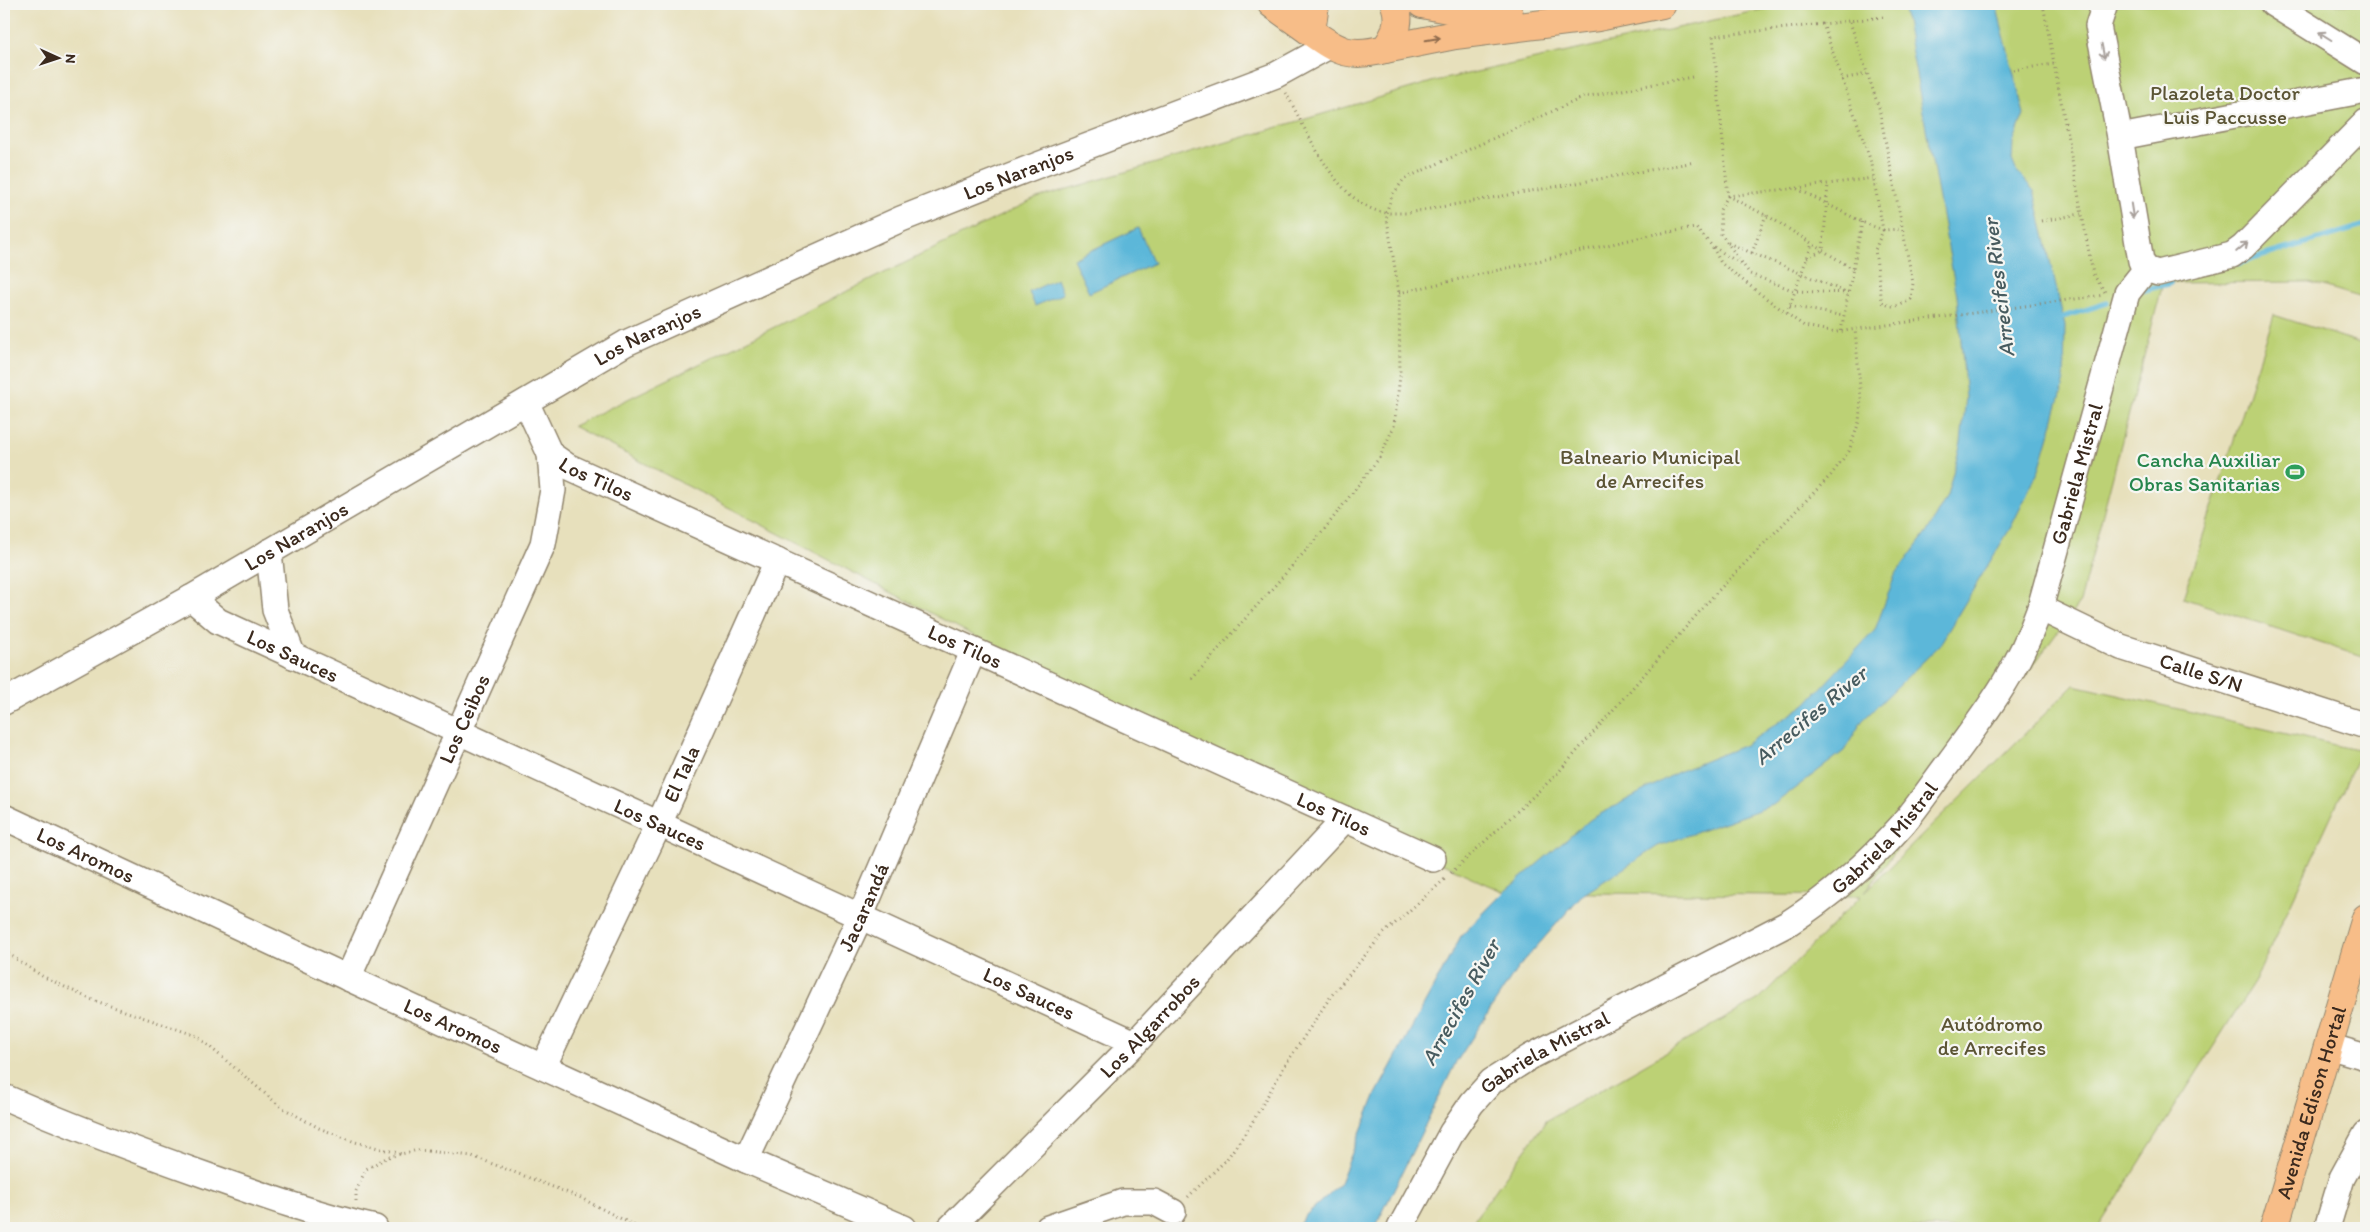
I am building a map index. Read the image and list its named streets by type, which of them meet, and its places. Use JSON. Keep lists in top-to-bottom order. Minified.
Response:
{"streets":{"main road":["Avenida Edison Hortal"],"street":["Los Naranjos","Gabriela Mistral","Los Tilos","Los Sauces","Calle S/N","Los Ceibos","El Tala","Los Aromos","Jacarandá","Los Algarrobos"]},"crossings":[["Los Naranjos","Los Tilos"],["Los Naranjos","Los Sauces"],["Gabriela Mistral","Calle S/N"],["Los Tilos","Los Ceibos"],["Los Tilos","El Tala"],["Los Tilos","Jacarandá"],["Los Tilos","Los Algarrobos"],["Los Sauces","Los Ceibos"],["Los Sauces","El Tala"],["Los Sauces","Jacarandá"],["Los Sauces","Los Algarrobos"],["Los Ceibos","Los Aromos"],["El Tala","Los Aromos"],["Los Aromos","Jacarandá"]],"water":["Arrecifes River"],"parks":["Plazoleta Doctor Luis Paccusse","Balneario Municipal de Arrecifes","Autódromo de Arrecifes"],"places":{"sports":["Cancha Auxiliar Obras Sanitarias"]},"north":"right"}
